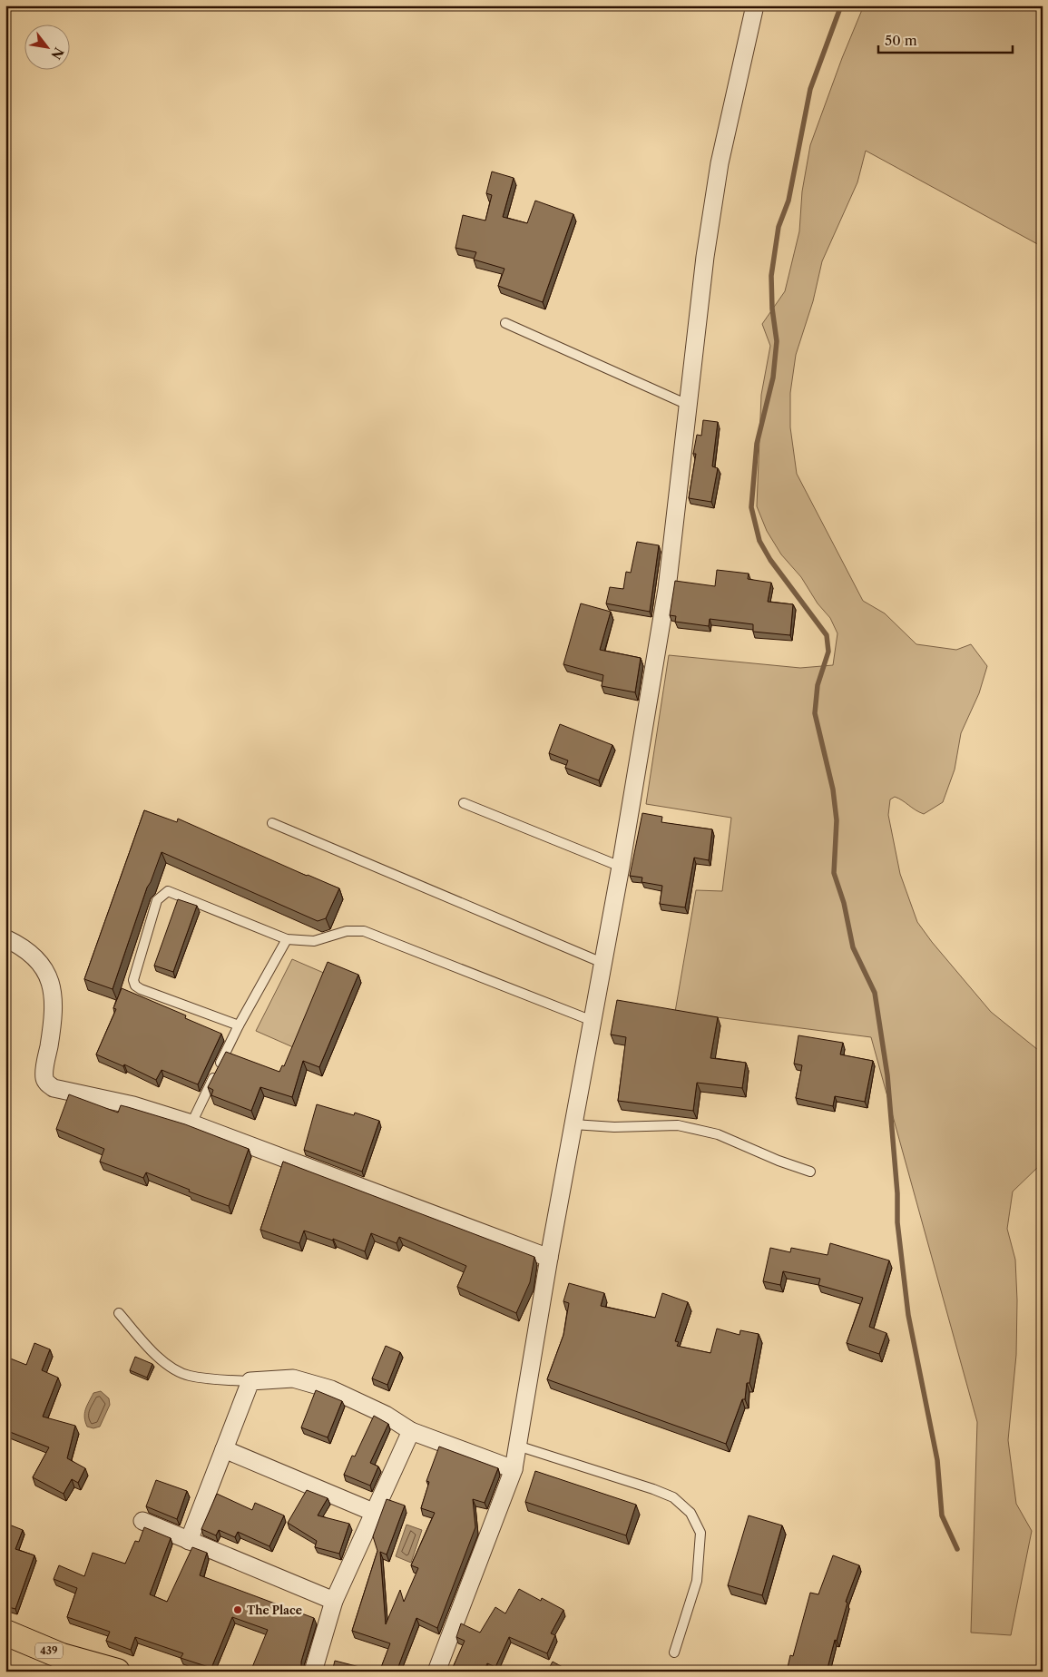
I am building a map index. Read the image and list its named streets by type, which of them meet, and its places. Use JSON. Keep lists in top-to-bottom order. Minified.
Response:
{"streets":{"main road":["439"]},"places":["The Place"],"scale_bar":"50 m","north":"bottom right"}
